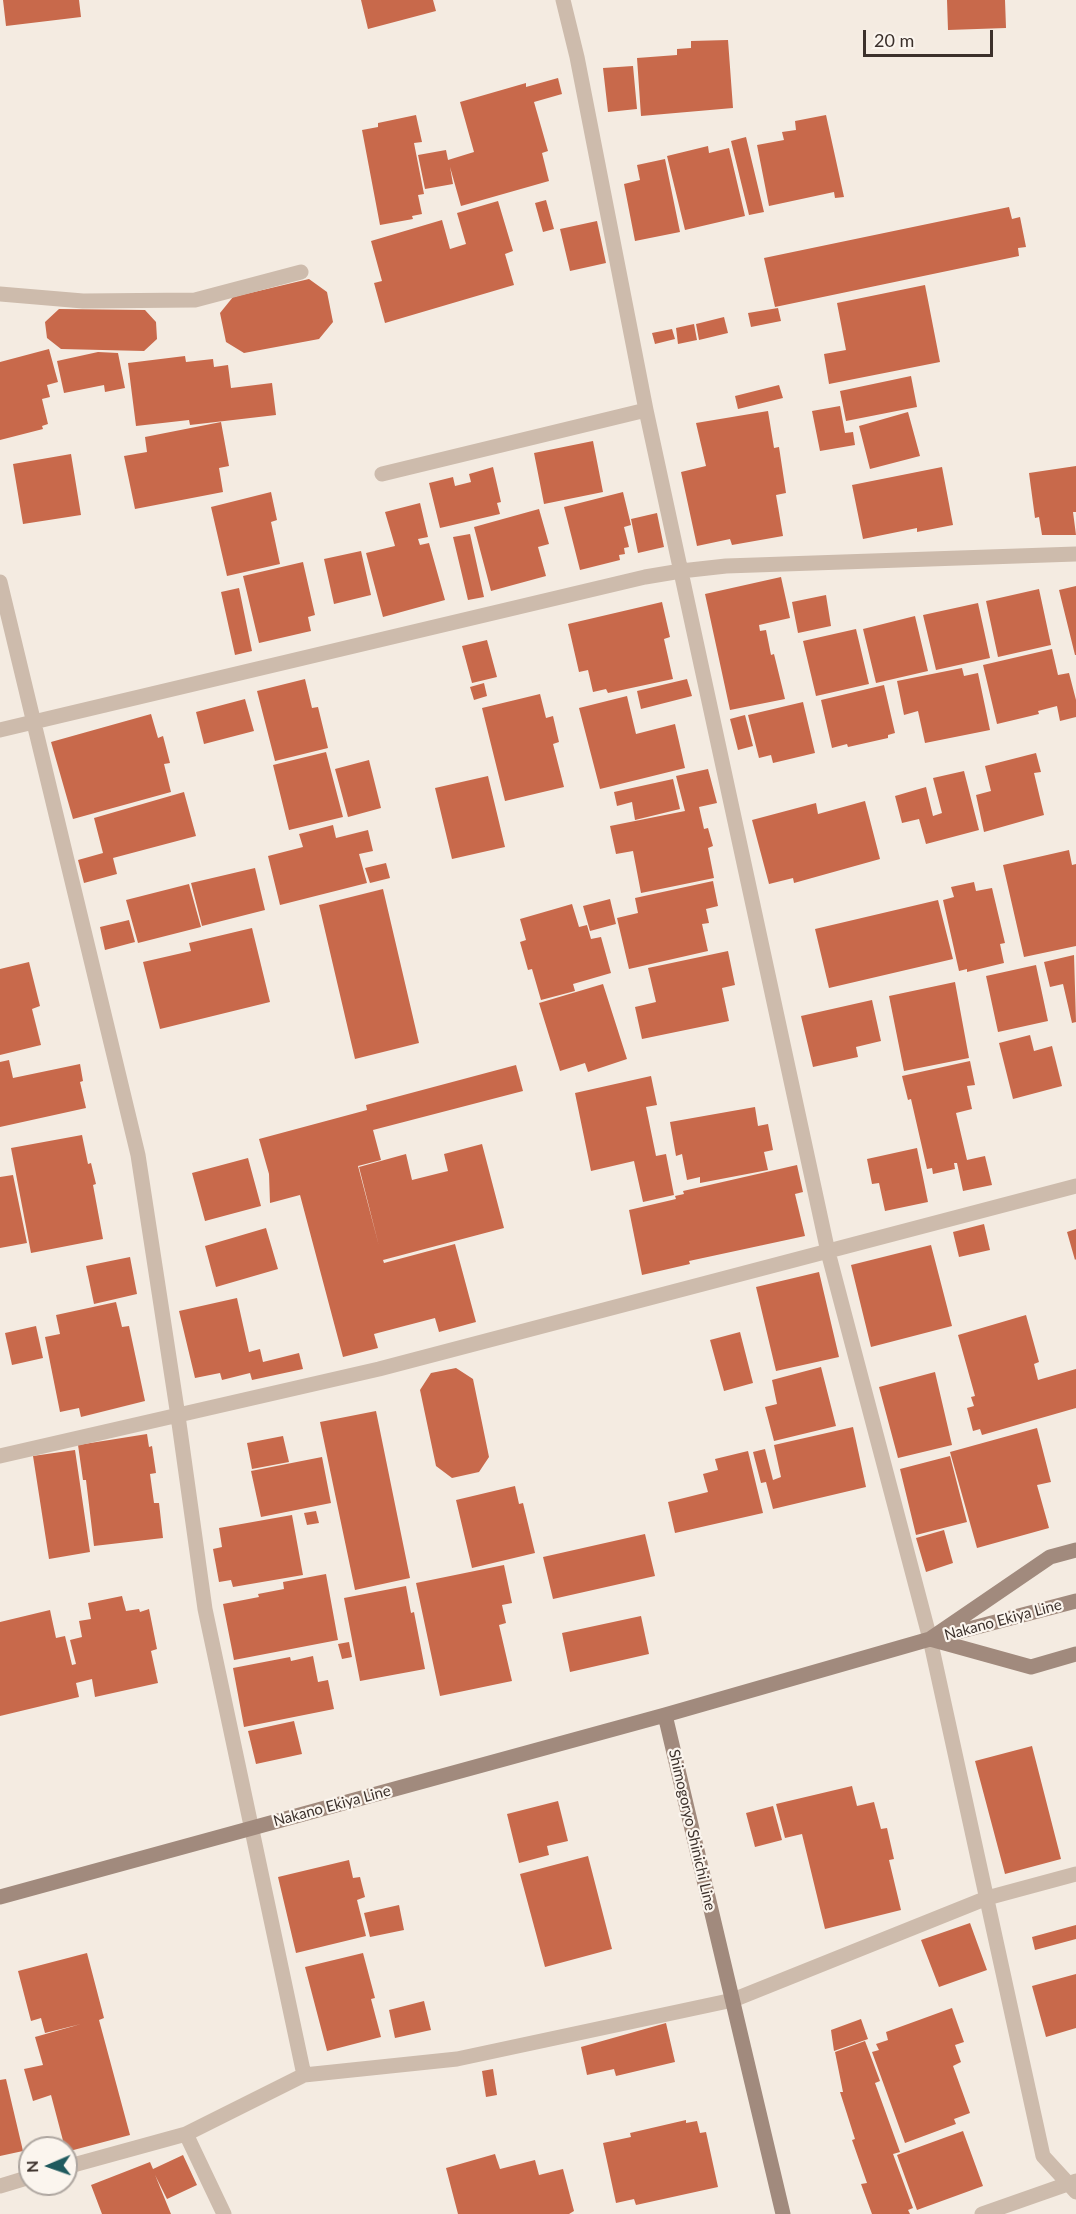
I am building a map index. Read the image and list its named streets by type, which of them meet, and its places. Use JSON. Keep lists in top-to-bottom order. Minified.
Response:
{"streets":{"main road":["Nakano Ekiya Line","Shimogoryo Shinichi Line"]},"crossings":[["Nakano Ekiya Line","Shimogoryo Shinichi Line"]],"scale_bar":"20 m","north":"left"}
